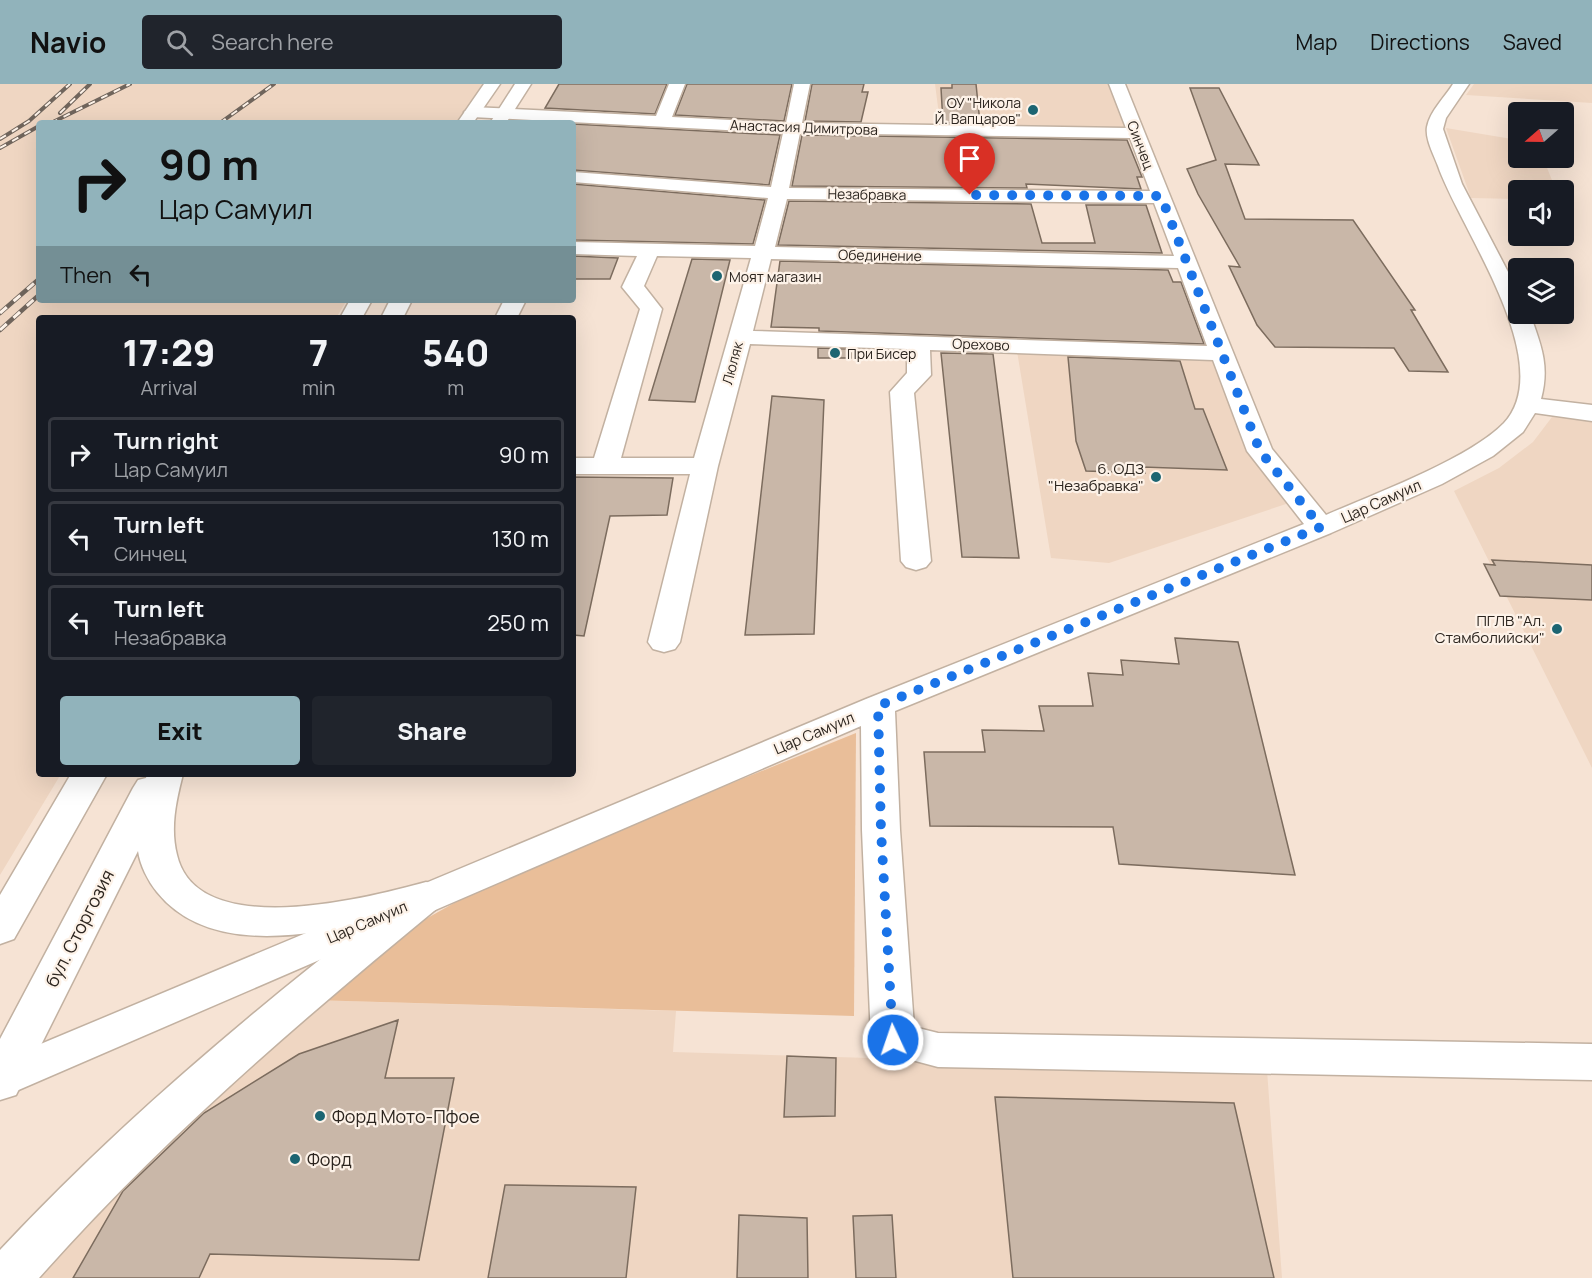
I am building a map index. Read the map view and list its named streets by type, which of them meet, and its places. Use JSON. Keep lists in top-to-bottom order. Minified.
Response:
{"streets":{"street":["Анастасия Димитрова","Синчец","Незабравка","Обединение","Орехово","Люляк","Цар Самуил","бул. Сторгозия"]},"crossings":[["Анастасия Димитрова","Синчец"],["Анастасия Димитрова","Люляк"],["Синчец","Незабравка"],["Синчец","Обединение"],["Синчец","Орехово"],["Синчец","Цар Самуил"],["Незабравка","Люляк"],["Обединение","Люляк"],["Орехово","Люляк"],["Цар Самуил","бул. Сторгозия"]],"places":["ОУ \"Никола Й. Вапцаров\"","Моят магазин","При Бисер","6. ОДЗ \"Незабравка\"","ПГЛВ \"Ал. Стамболийски\"","Форд Мото-Пфое","Форд"],"north":"left","page":{"header":"Navio","search":"Search here","nav":["Map","Directions","Saved"],"turn":["90 m","Цар Самуил"],"then":"Then","eta":["17:29","Arrival","7","min","540","m"],"list":[{"name":"Turn right","note":"Цар Самуил","value":"90 m"},{"name":"Turn left","note":"Синчец","value":"130 m"},{"name":"Turn left","note":"Незабравка","value":"250 m"}],"buttons":["Exit","Share"]}}
